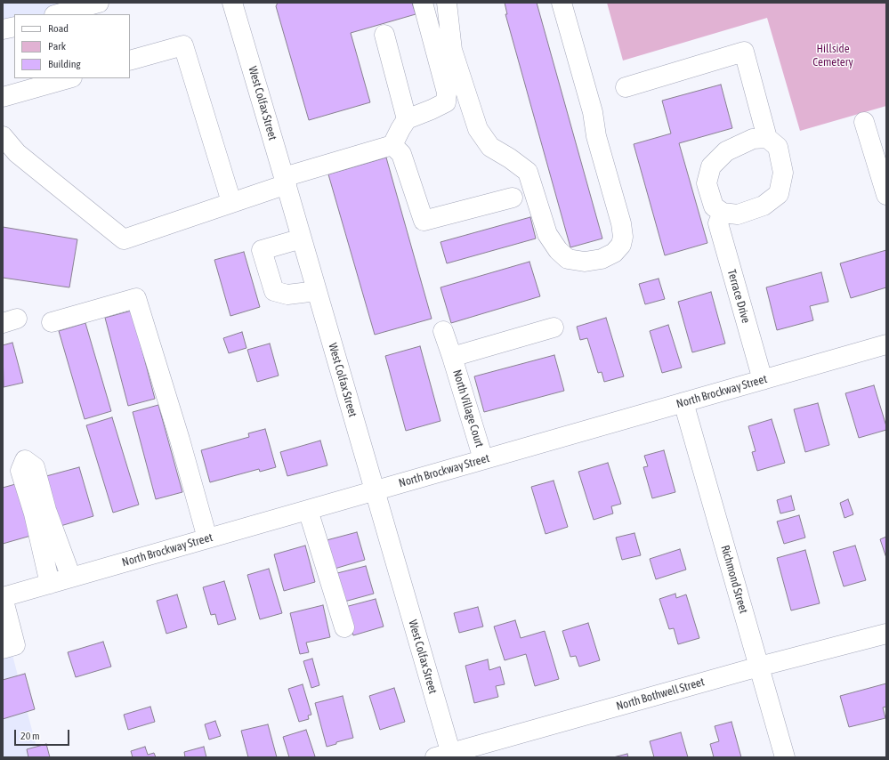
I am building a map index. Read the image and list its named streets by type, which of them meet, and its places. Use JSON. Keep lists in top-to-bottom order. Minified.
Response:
{"streets":{"street":["West Colfax Street","Terrace Drive","North Brockway Street","North Village Court","Richmond Street","North Bothwell Street"]},"crossings":[["West Colfax Street","North Brockway Street"],["West Colfax Street","North Bothwell Street"],["Terrace Drive","North Brockway Street"],["North Brockway Street","North Village Court"],["North Brockway Street","Richmond Street"],["Richmond Street","North Bothwell Street"]],"parks":["Hillside Cemetery"],"legend":["Road","Park","Building"],"scale_bar":"20 m"}
